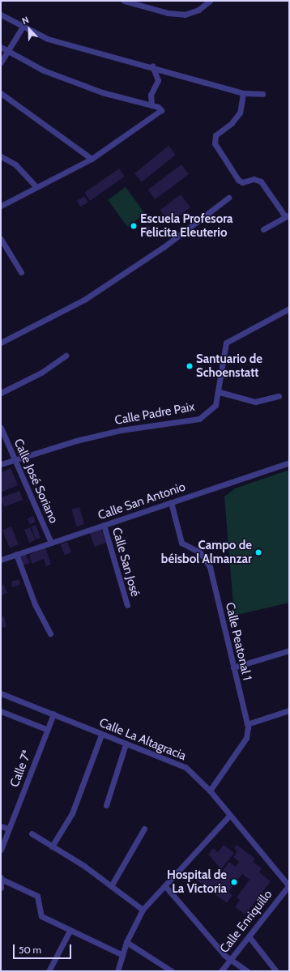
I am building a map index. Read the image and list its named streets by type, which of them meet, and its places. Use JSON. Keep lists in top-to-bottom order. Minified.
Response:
{"streets":{"street":["Calle Padre Paix","Calle José Soriano","Calle San Antonio","Calle San José","Calle Peatonal 1","Calle La Altagracia","Calle 7ª","Calle Enriquillo"]},"crossings":[["Calle Padre Paix","Calle José Soriano"],["Calle José Soriano","Calle San Antonio"],["Calle San Antonio","Calle San José"],["Calle San Antonio","Calle Peatonal 1"],["Calle Peatonal 1","Calle La Altagracia"],["Calle La Altagracia","Calle 7ª"],["Calle La Altagracia","Calle Enriquillo"]],"places":["Escuela Profesora Felicita Eleuterio","Santuario de Schoenstatt","Campo de béisbol Almanzar","Hospital de La Victoria"],"scale_bar":"50 m","north":"top left"}
